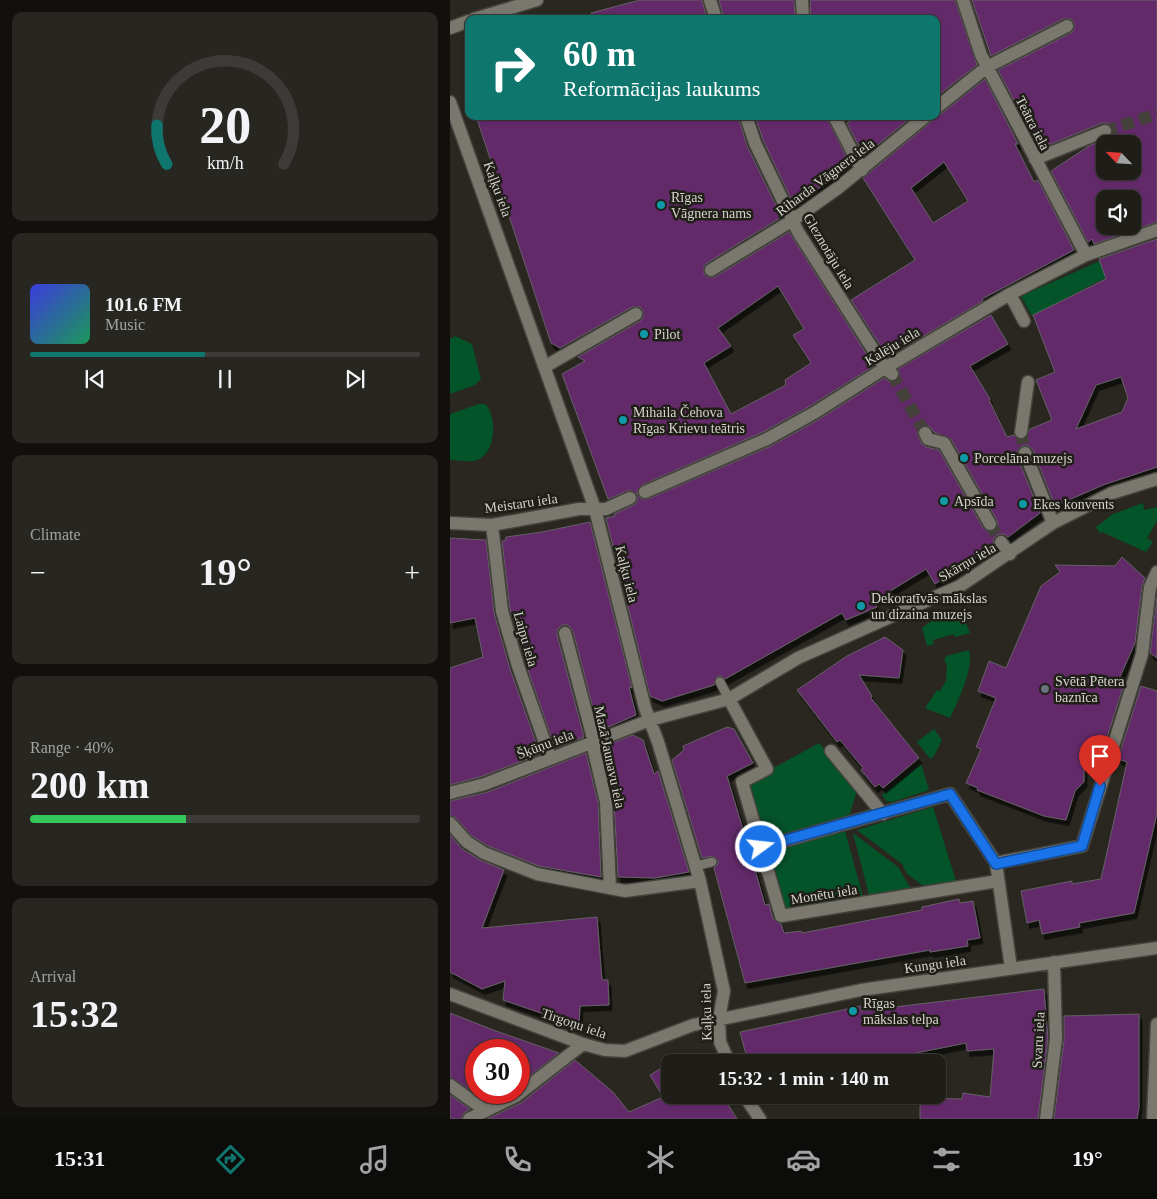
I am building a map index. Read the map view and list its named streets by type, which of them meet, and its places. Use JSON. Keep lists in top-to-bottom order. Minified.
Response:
{"streets":{"street":["Teātra iela","Riharda Vāgnera iela","Kaļķu iela","Gleznotāju iela","Kalēju iela","Meistaru iela","Skārņu iela","Laipu iela","Šķūņu iela","Mazā Jaunavu iela","Monētu iela","Kungu iela","Tirgoņu iela","Svaru iela"]},"crossings":[["Teātra iela","Kalēju iela"],["Riharda Vāgnera iela","Gleznotāju iela"],["Kaļķu iela","Meistaru iela"],["Kaļķu iela","Skārņu iela"],["Kaļķu iela","Šķūņu iela"],["Kaļķu iela","Kungu iela"],["Kaļķu iela","Tirgoņu iela"],["Gleznotāju iela","Kalēju iela"],["Meistaru iela","Laipu iela"],["Skārņu iela","Šķūņu iela"],["Skārņu iela","Monētu iela"],["Laipu iela","Šķūņu iela"],["Šķūņu iela","Mazā Jaunavu iela"],["Kungu iela","Tirgoņu iela"],["Kungu iela","Svaru iela"]],"places":["Rīgas Vāgnera nams","Pilot","Mihaila Čehova Rīgas Krievu teātris","Porcelāna muzejs","Apsīda","Ekes konvents","Dekoratīvās mākslas un dizaina muzejs","Svētā Pētera baznīca","Rīgas mākslas telpa"],"north":"top left","page":{"turn":["60 m","Reformācijas laukums"],"song":["101.6 FM","Music"],"tile":["Climate",["Range · 40%","200 km"],["Arrival","15:32"]],"heat":["−","19°","+"],"limit":"30","trip":"15:32 · 1 min · 140 m","tabs":["15:31","19°"],"gauge":["20","km/h"]}}
